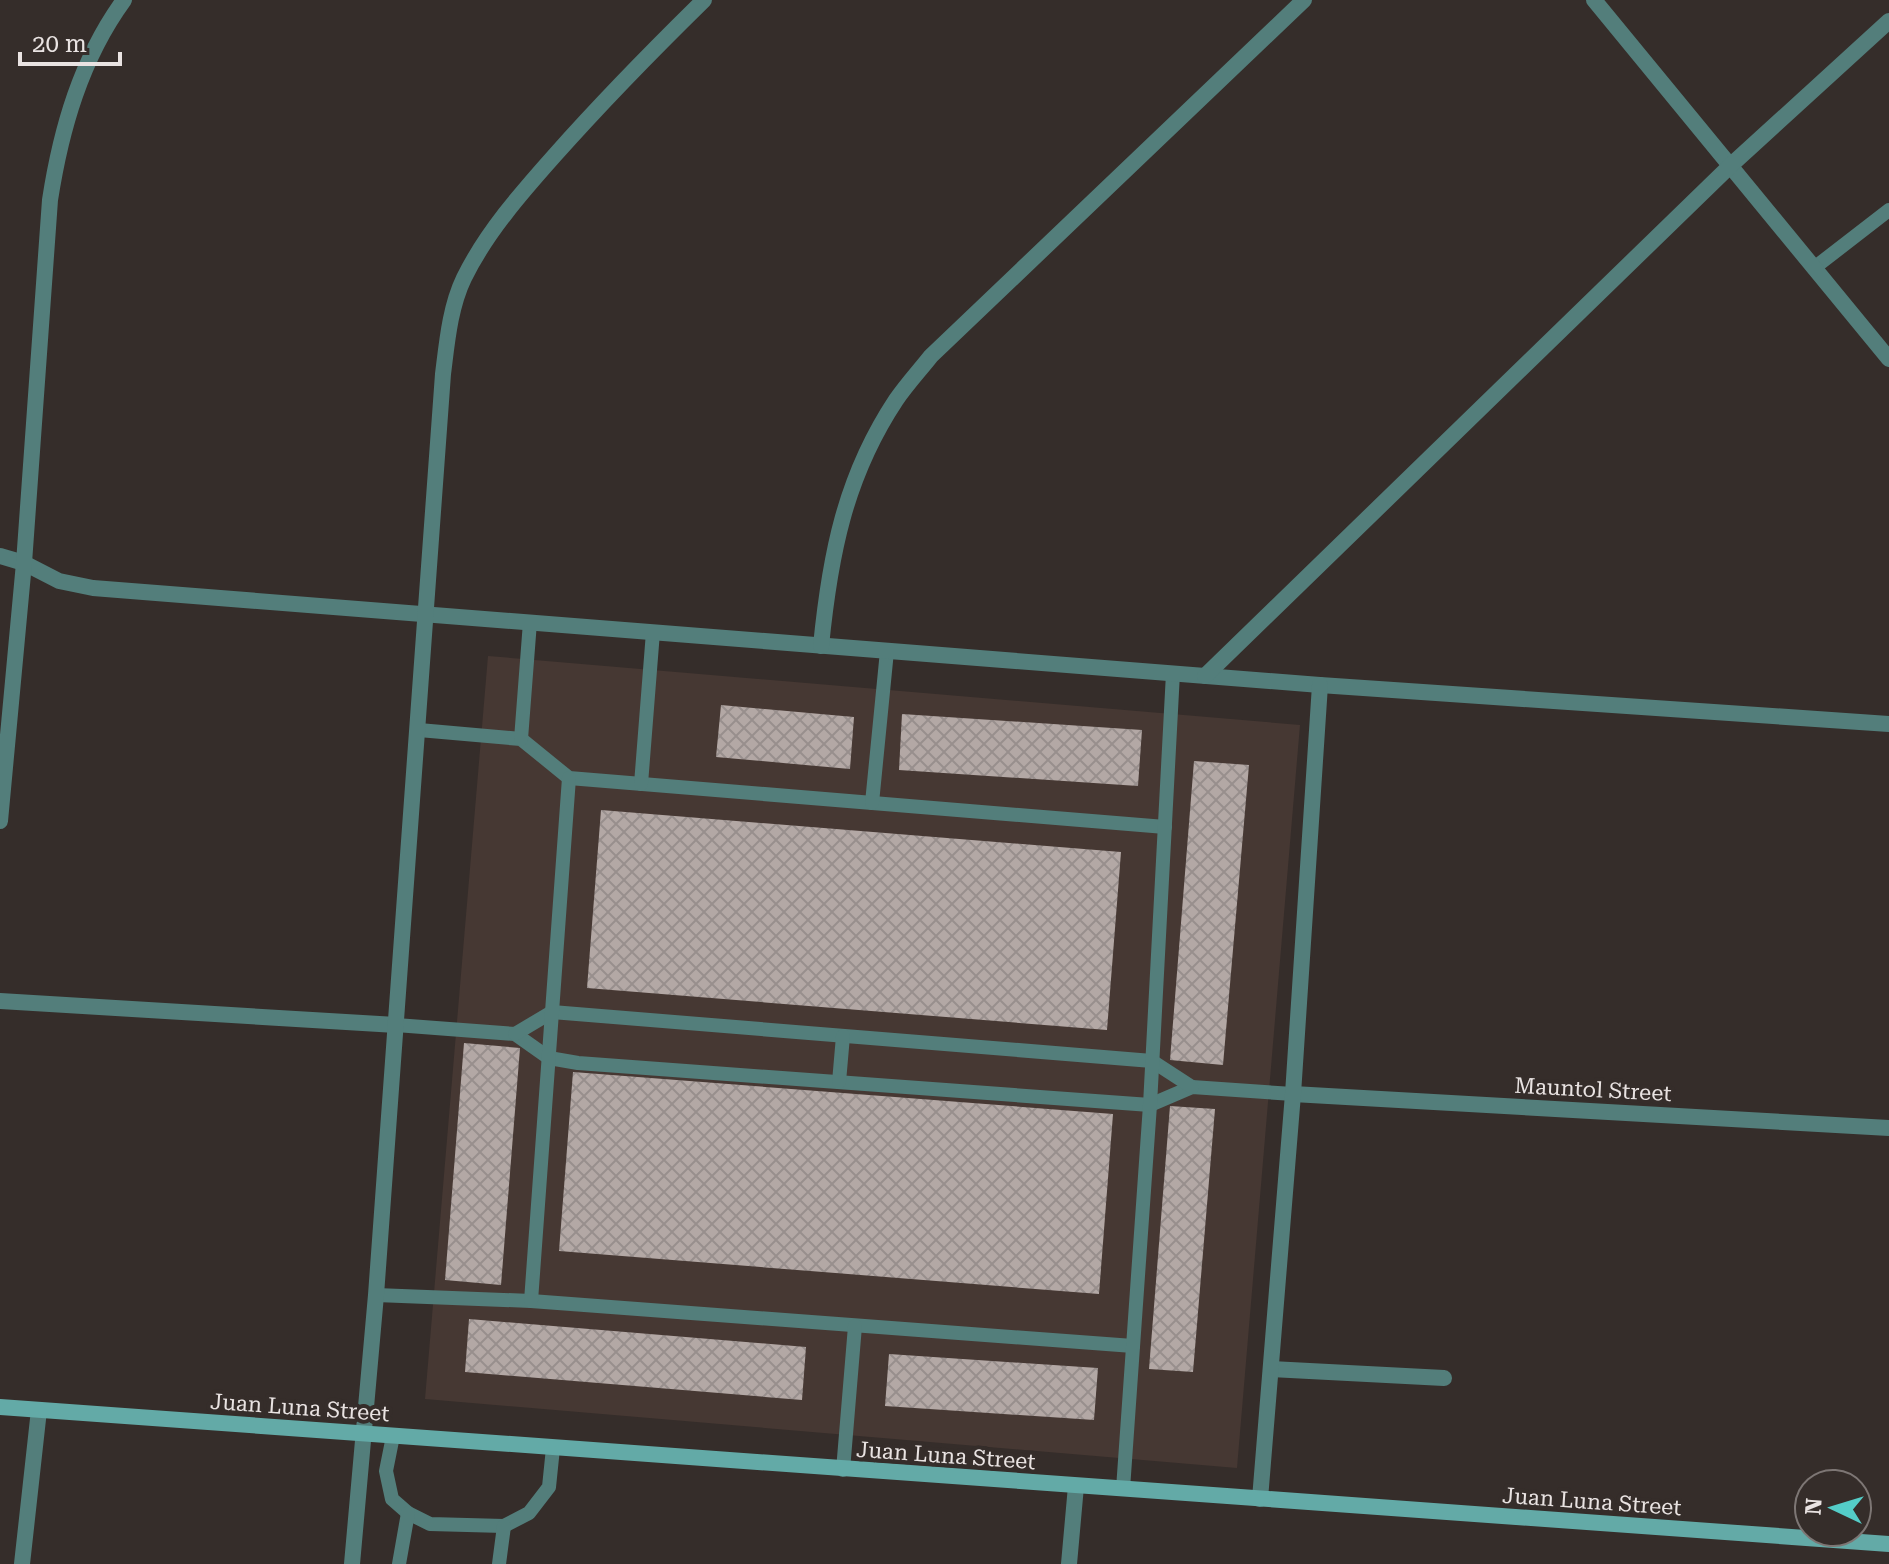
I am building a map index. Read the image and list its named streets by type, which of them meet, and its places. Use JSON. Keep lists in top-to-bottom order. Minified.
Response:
{"streets":{"street":["Mauntol Street","Juan Luna Street"]},"scale_bar":"20 m","north":"left"}
